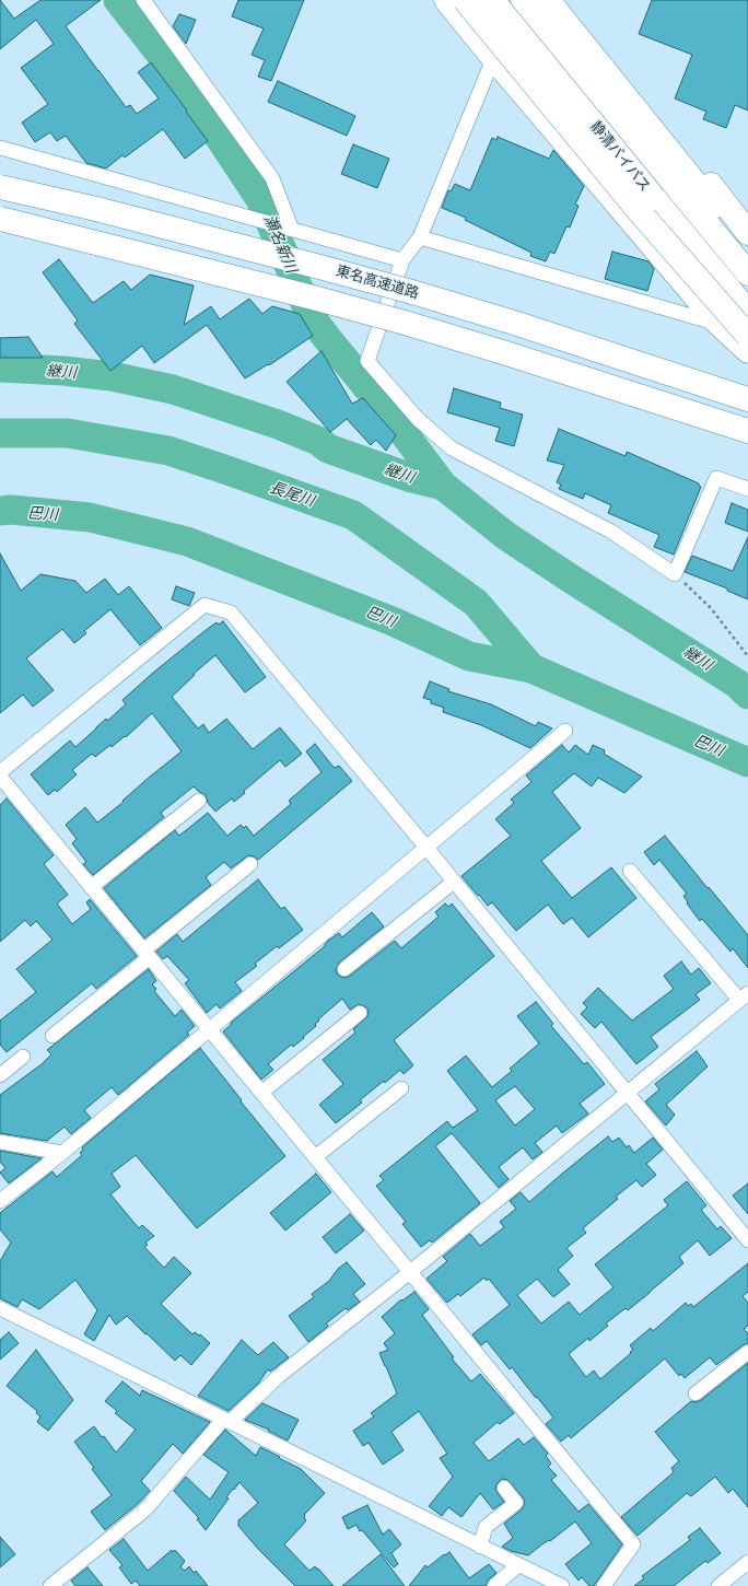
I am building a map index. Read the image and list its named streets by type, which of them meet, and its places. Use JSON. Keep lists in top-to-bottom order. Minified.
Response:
{"streets":{"highway":["静清バイパス","東名高速道路"]},"water":["瀬名新川","継川","長尾川","巴川"]}
